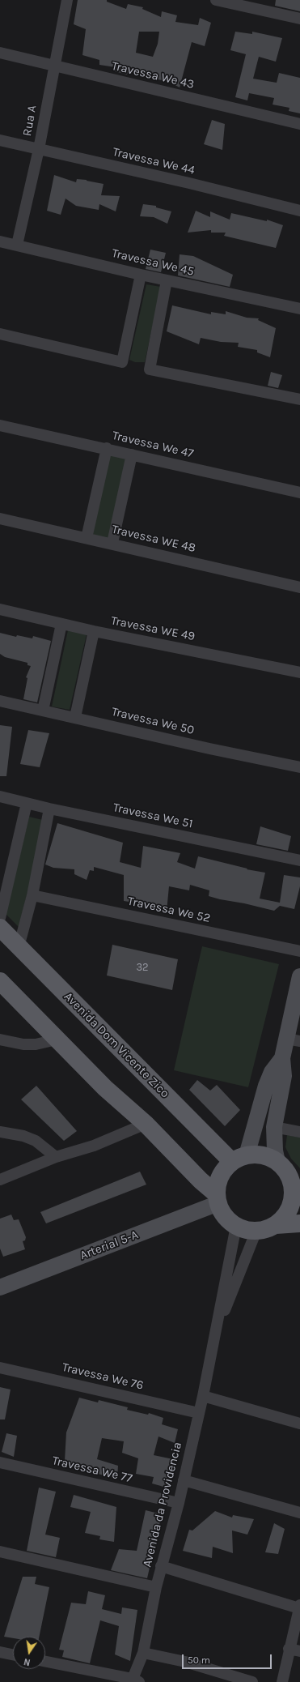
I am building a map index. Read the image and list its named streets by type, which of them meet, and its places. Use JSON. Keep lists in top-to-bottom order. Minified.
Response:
{"streets":{"main road":["Avenida Dom Vicente Zico","Arterial 5-A"],"street":["Travessa We 43","Rua A","Travessa We 44","Travessa We 45","Travessa We 47","Travessa WE 48","Travessa WE 49","Travessa We 50","Travessa We 51","Travessa We 52","Travessa We 76","Travessa We 77","Avenida da Providencia"]},"crossings":[["Travessa We 43","Rua A"],["Rua A","Travessa We 44"],["Rua A","Travessa We 45"],["Avenida Dom Vicente Zico","Arterial 5-A"],["Travessa We 76","Avenida da Providencia"],["Travessa We 77","Avenida da Providencia"]],"house_numbers":["32"],"scale_bar":"50 m","north":"bottom"}
